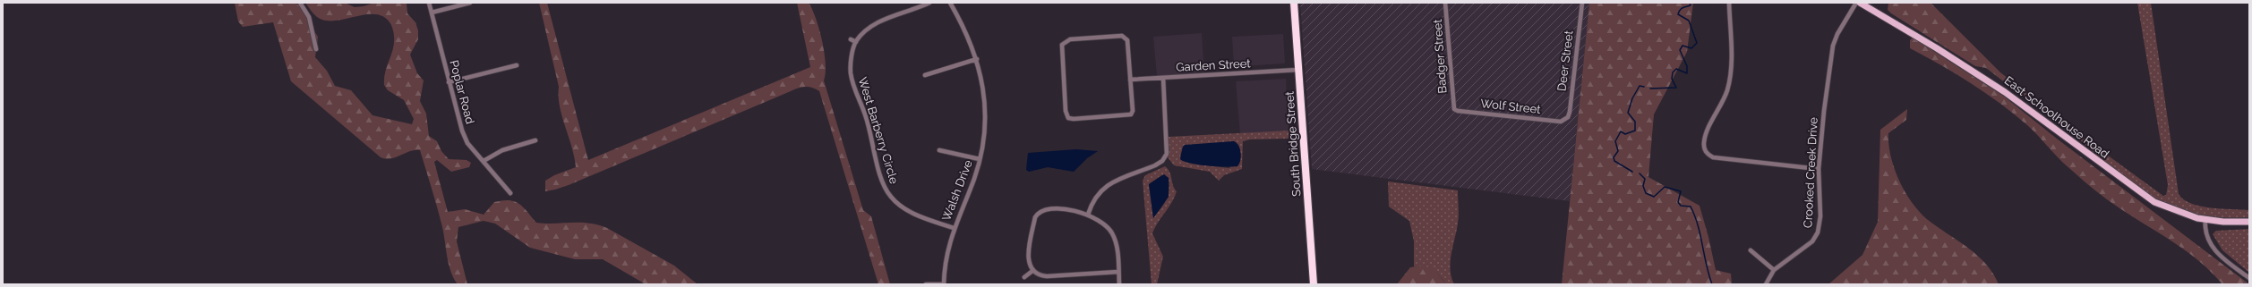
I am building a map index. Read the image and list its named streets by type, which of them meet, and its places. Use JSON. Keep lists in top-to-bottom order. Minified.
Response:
{"streets":{"highway":["South Bridge Street"],"main road":["East Schoolhouse Road"],"street":["Badger Street","Deer Street","Garden Street","Poplar Road","Wolf Street","West Barberry Circle","Crooked Creek Drive","Walsh Drive"]},"crossings":[["Badger Street","Wolf Street"],["Deer Street","Wolf Street"],["Garden Street","South Bridge Street"],["West Barberry Circle","Walsh Drive"]]}
